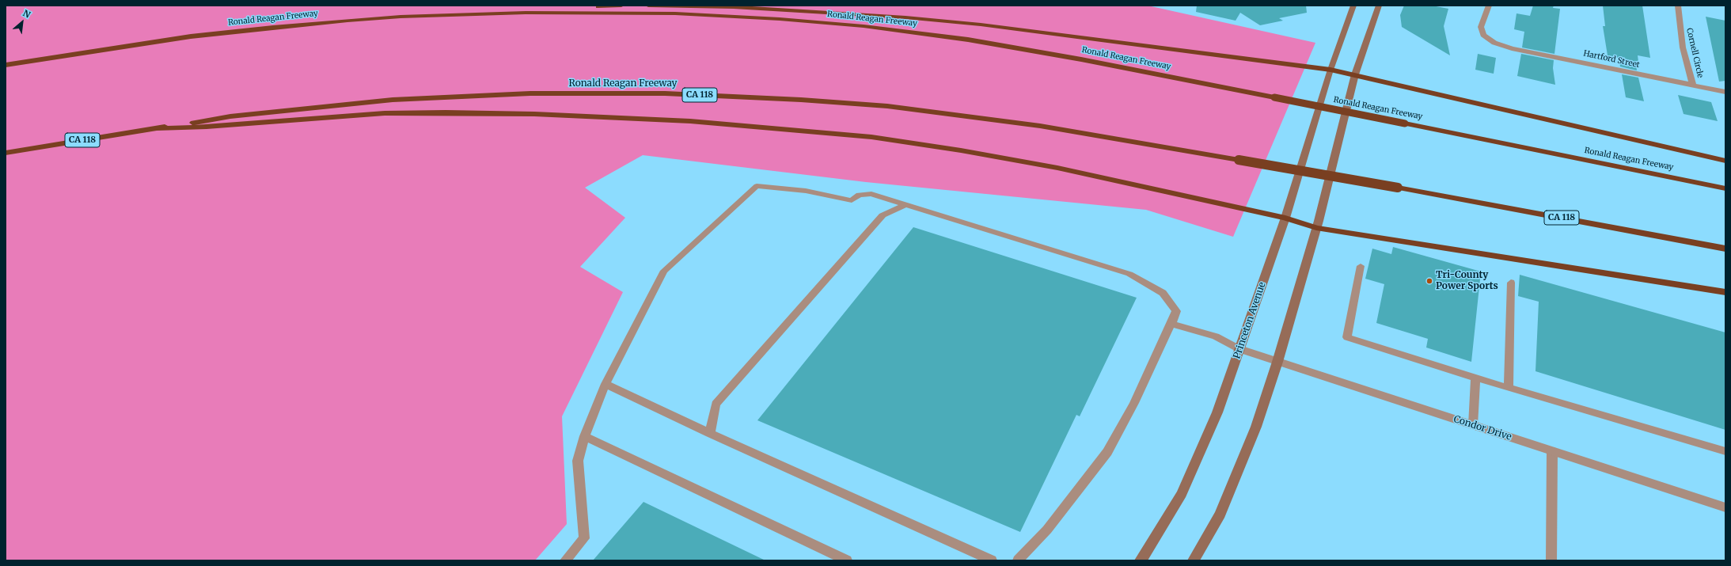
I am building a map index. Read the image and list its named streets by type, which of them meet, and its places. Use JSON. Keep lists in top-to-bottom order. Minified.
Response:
{"streets":{"highway":["Ronald Reagan Freeway","CA 118"],"street":["Cornell Circle","Hartford Street","Princeton Avenue","Condor Drive"]},"crossings":[["Cornell Circle","Hartford Street"],["Princeton Avenue","Condor Drive"]],"places":["Tri-County Power Sports"],"north":"top right"}
